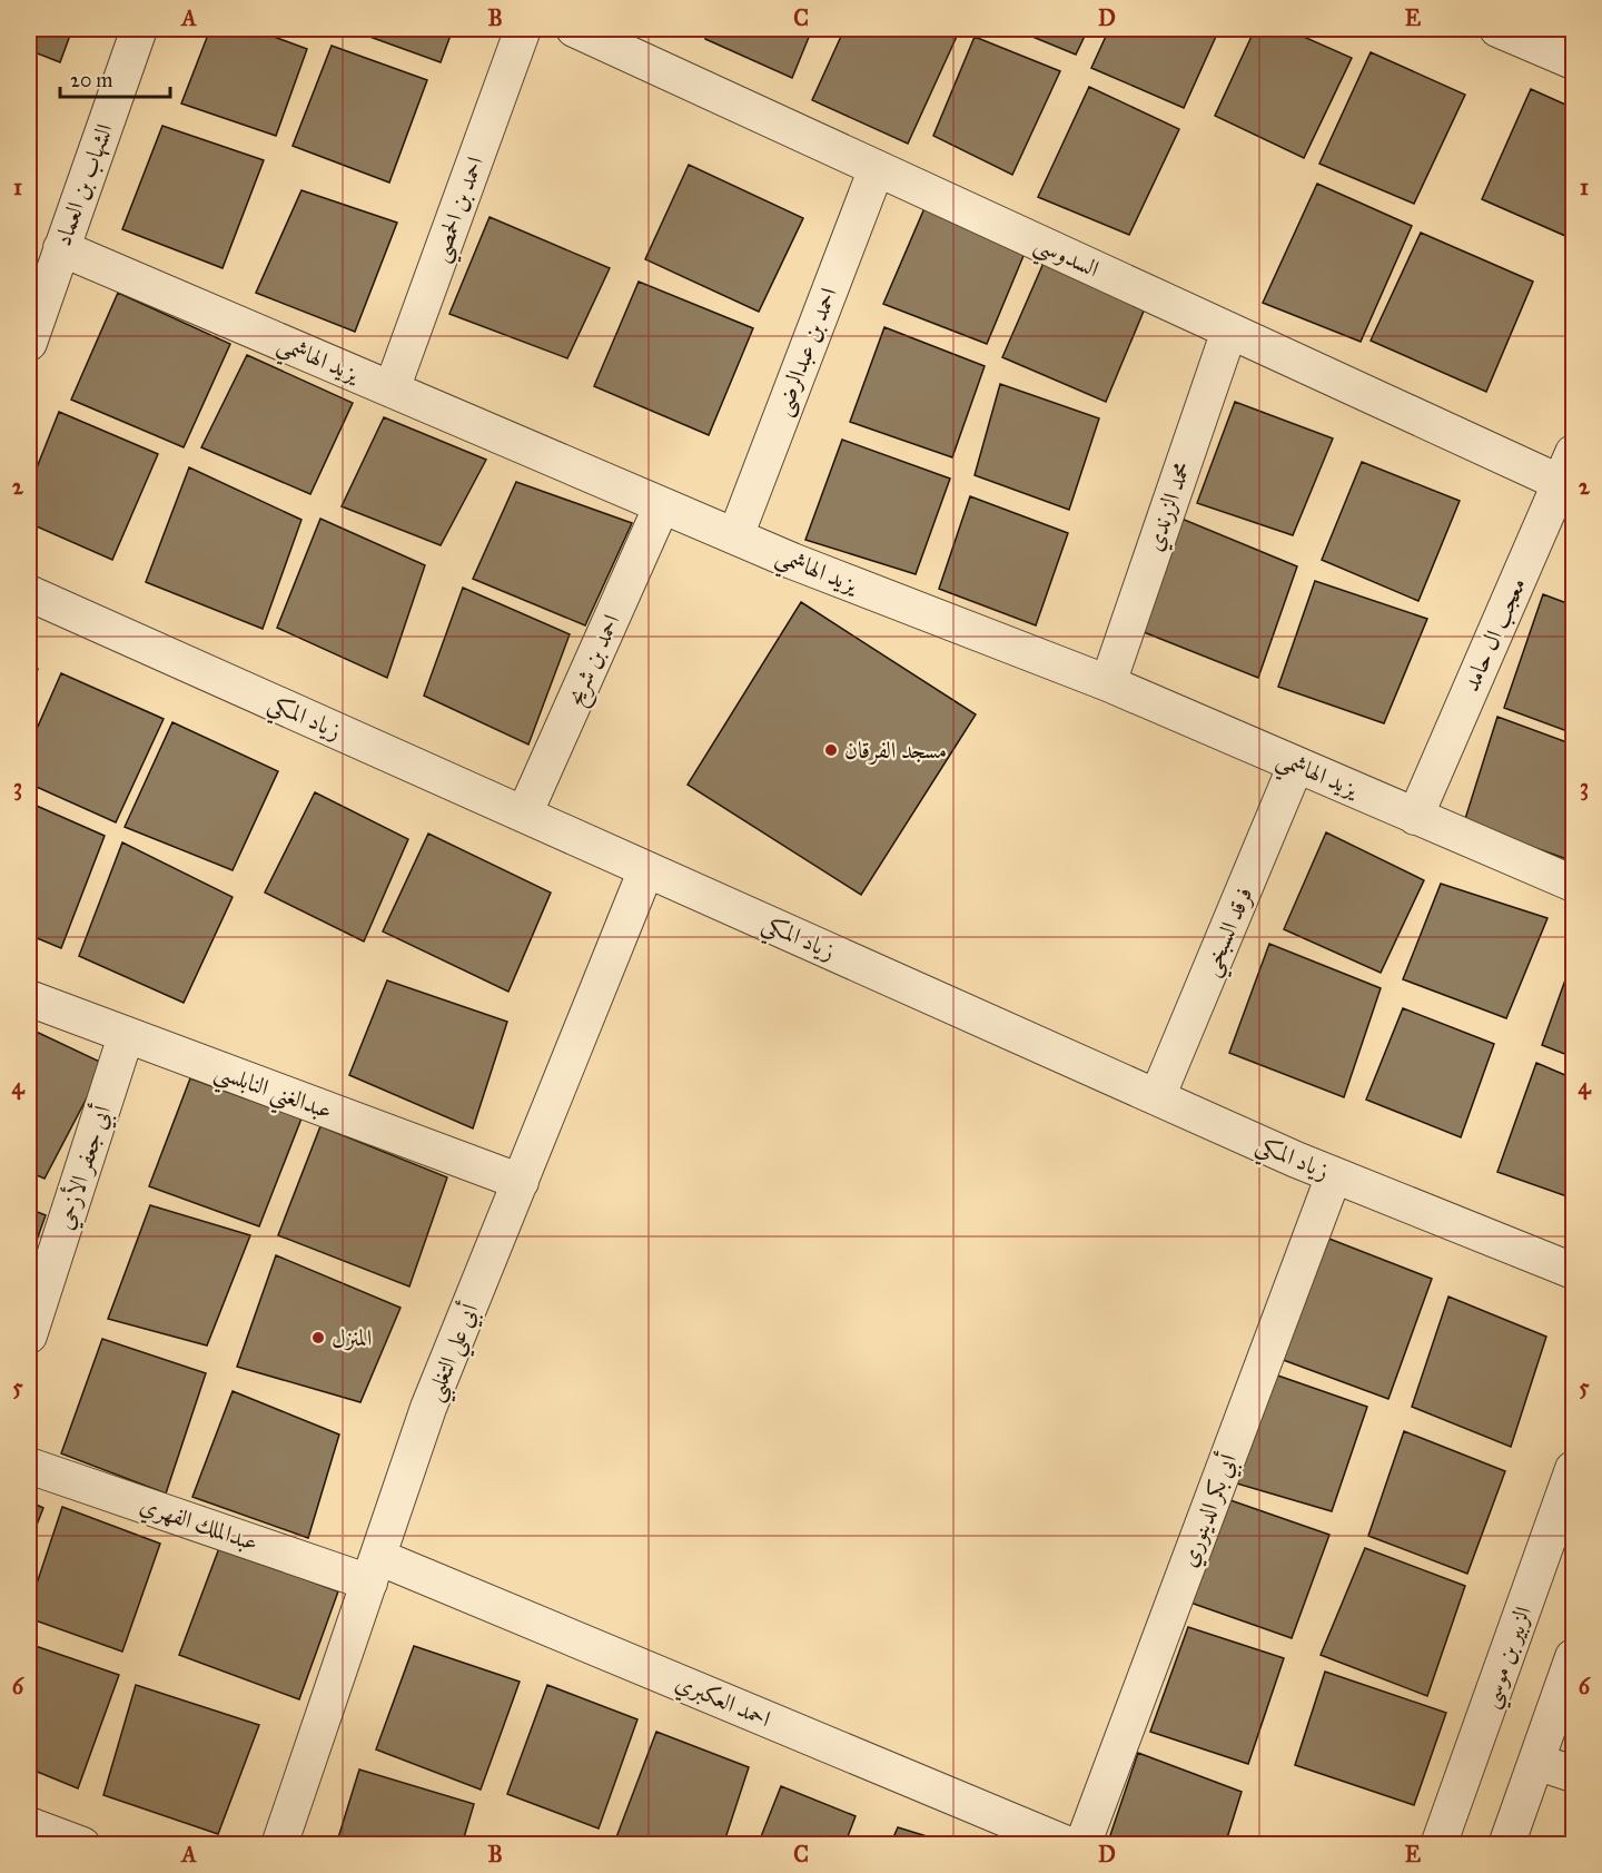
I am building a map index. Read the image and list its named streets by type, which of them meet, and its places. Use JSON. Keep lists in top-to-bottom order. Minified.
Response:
{"streets":{"street":["الشهاب بن العماد","احمد بن الحمصي","السدوسي","احمد بن عبدالرضى","يزيد الهاشمي","محمد الزرندي","معجب ال حامد","احمد بن شريح","زياد المكي","فرقد السبخي","عبدالغني النابلسي","أبي جعفر الأزحي","أبي علي التغلبي","أبي بكر الدينوري","عبدالملك الفهري","الزبير بن موسي","احمد العكبري"]},"crossings":[["الشهاب بن العماد","يزيد الهاشمي"],["احمد بن الحمصي","يزيد الهاشمي"],["السدوسي","احمد بن عبدالرضى"],["السدوسي","محمد الزرندي"],["السدوسي","معجب ال حامد"],["احمد بن عبدالرضى","يزيد الهاشمي"],["يزيد الهاشمي","محمد الزرندي"],["يزيد الهاشمي","معجب ال حامد"],["يزيد الهاشمي","احمد بن شريح"],["يزيد الهاشمي","فرقد السبخي"],["احمد بن شريح","زياد المكي"],["زياد المكي","فرقد السبخي"],["زياد المكي","أبي علي التغلبي"],["زياد المكي","أبي بكر الدينوري"],["عبدالغني النابلسي","أبي جعفر الأزحي"],["عبدالغني النابلسي","أبي علي التغلبي"],["أبي علي التغلبي","عبدالملك الفهري"],["أبي علي التغلبي","احمد العكبري"],["عبدالملك الفهري","احمد العكبري"]],"places":["مسجد الفرقان","المنزل"],"scale_bar":"20 m","grid":{"columns":["A","B","C","D","E"],"rows":["1","2","3","4","5","6"]}}
